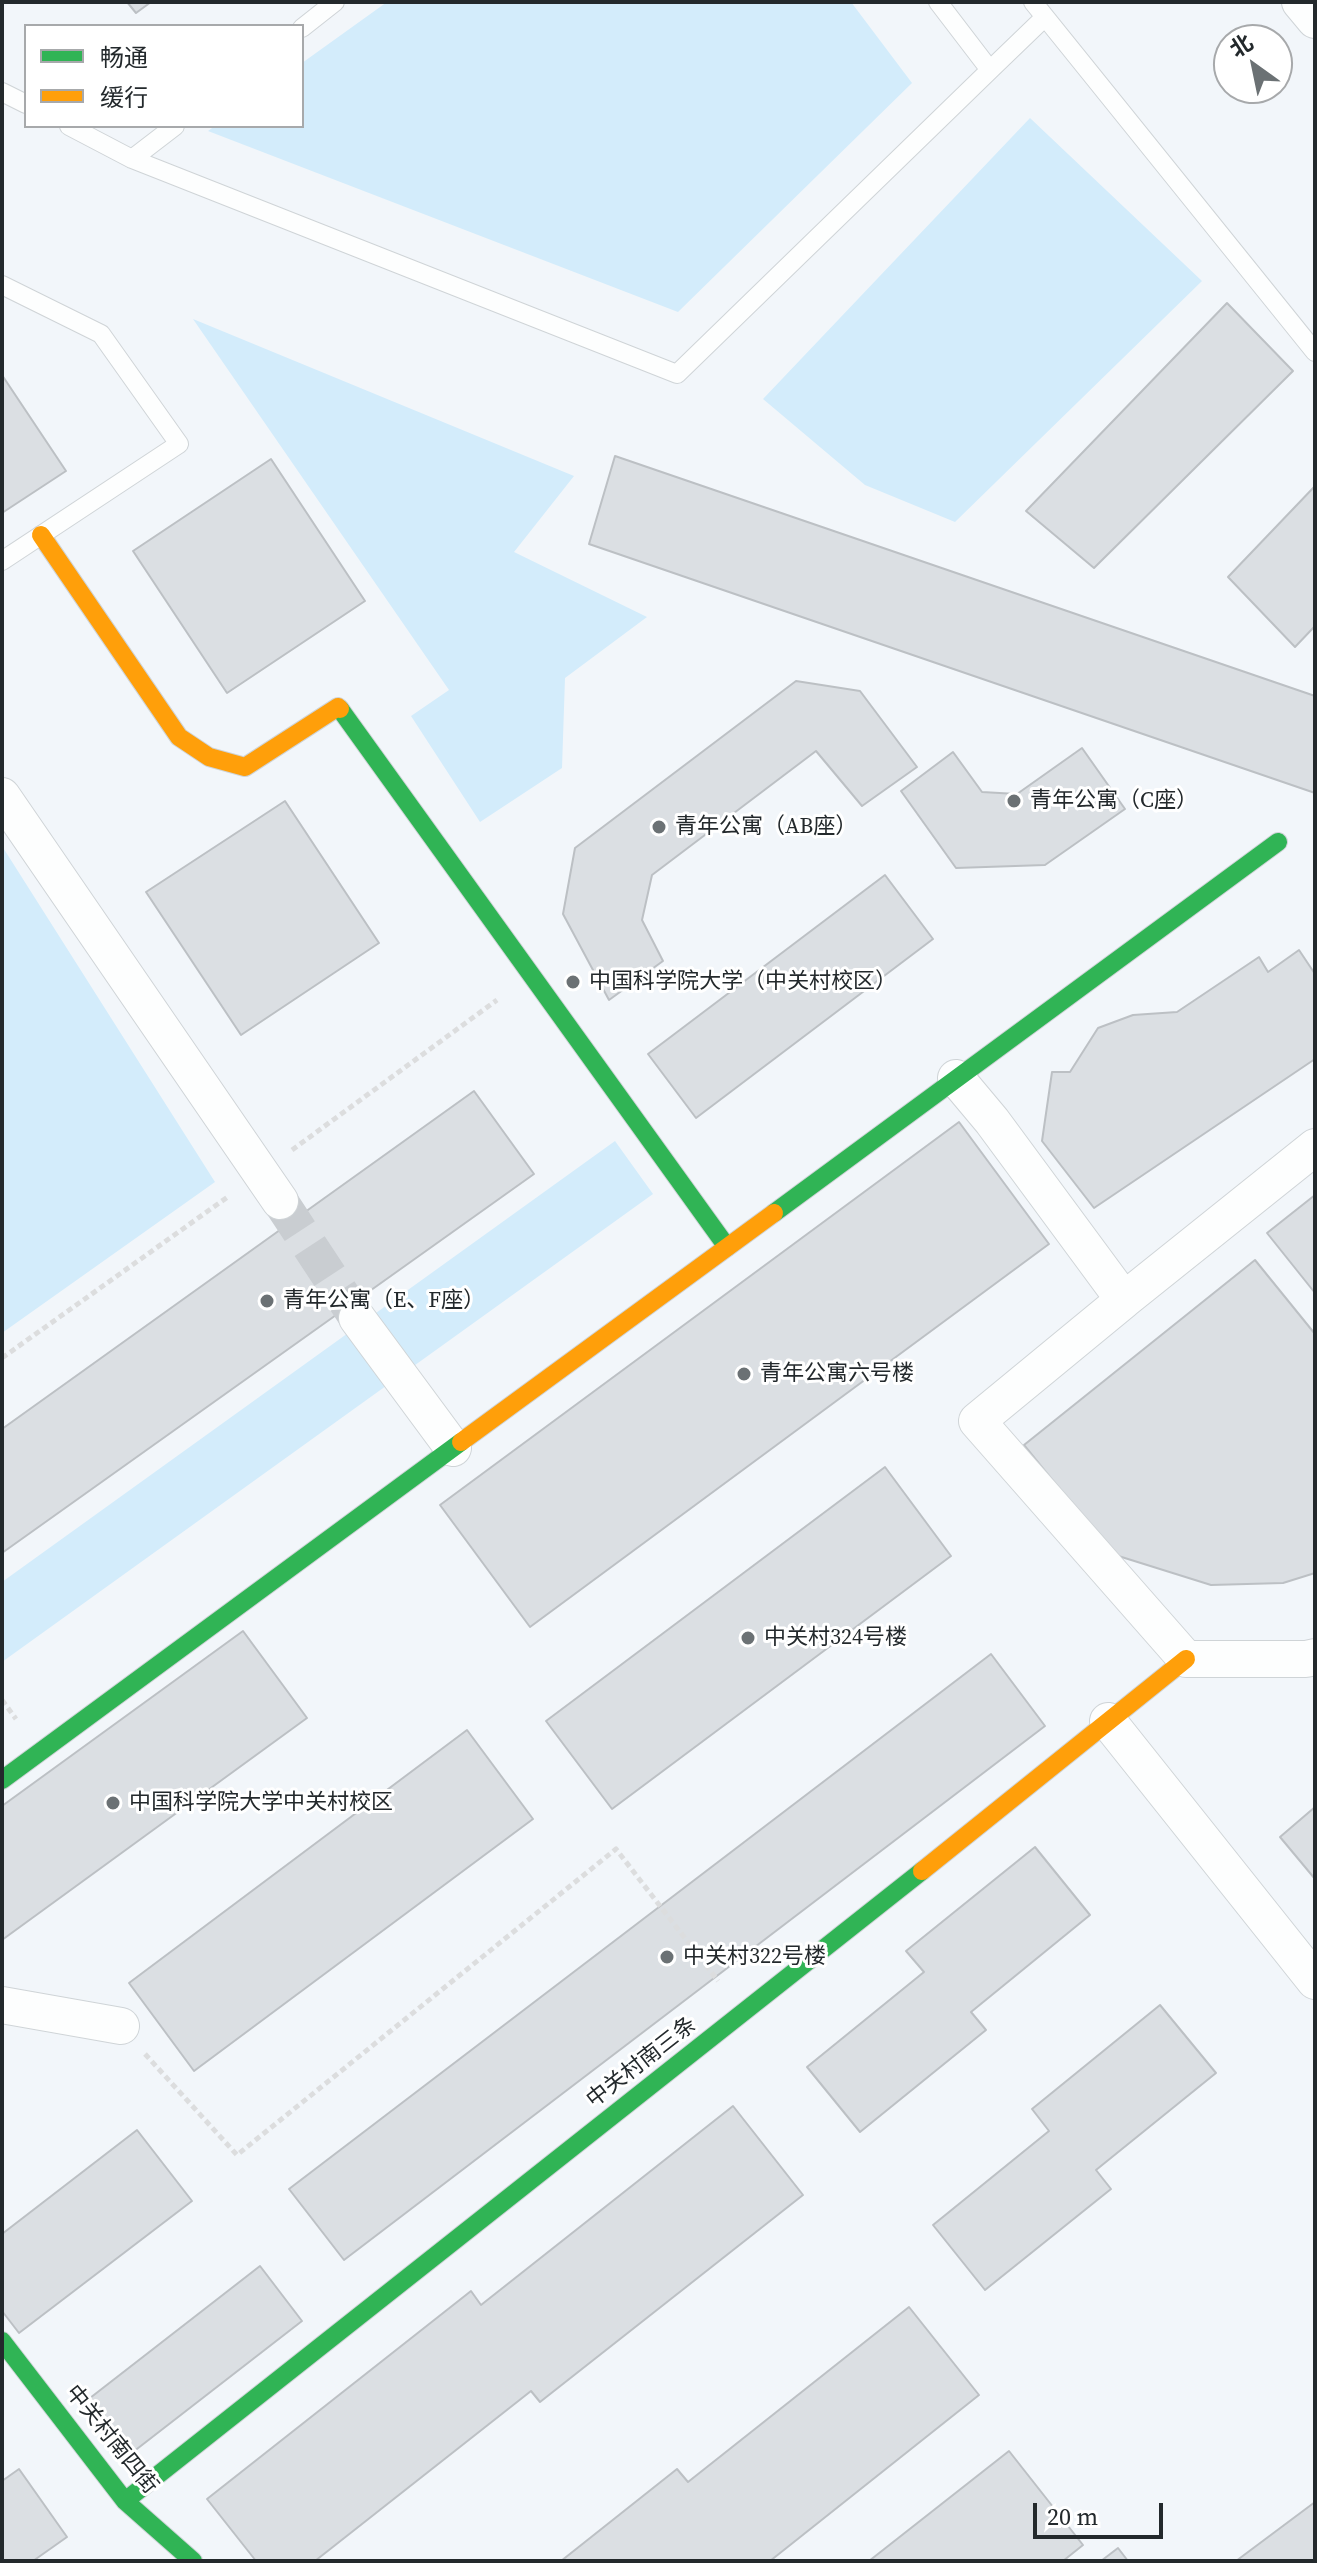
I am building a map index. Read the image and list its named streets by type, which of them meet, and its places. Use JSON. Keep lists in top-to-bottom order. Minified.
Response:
{"streets":{"street":["中关村南三条","中关村南四街"]},"crossings":[["中关村南三条","中关村南四街"]],"places":["青年公寓（C座）","青年公寓（AB座）","中国科学院大学（中关村校区）","青年公寓（E、F座）","青年公寓六号楼","中关村324号楼","中国科学院大学中关村校区","中关村322号楼"],"legend":["畅通","缓行"],"scale_bar":"20 m","north":"top left"}
